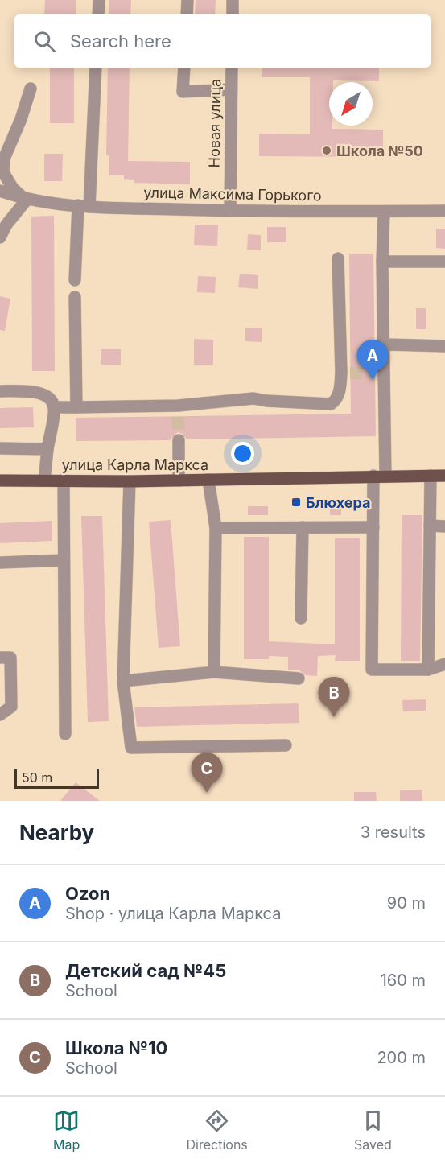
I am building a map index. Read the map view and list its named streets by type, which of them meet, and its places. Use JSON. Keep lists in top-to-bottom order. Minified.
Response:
{"streets":{"main road":["улица Карла Маркса"],"street":["Новая улица","улица Максима Горького"]},"crossings":[["Новая улица","улица Максима Горького"]],"places":{"other":["Школа №50"],"transit":["Блюхера"]},"scale_bar":"50 m","north":"bottom left","page":{"search":"Search here","pins":["A","B","C"],"scale":"50 m","heading":["Nearby","3 results"],"list":[{"mark":"A","name":"Ozon","note":"Shop · улица Карла Маркса","value":"90 m"},{"mark":"B","name":"Детский сад №45","note":"School","value":"160 m"},{"mark":"C","name":"Школа №10","note":"School","value":"200 m"}],"nav":["Map","Directions","Saved"]}}
